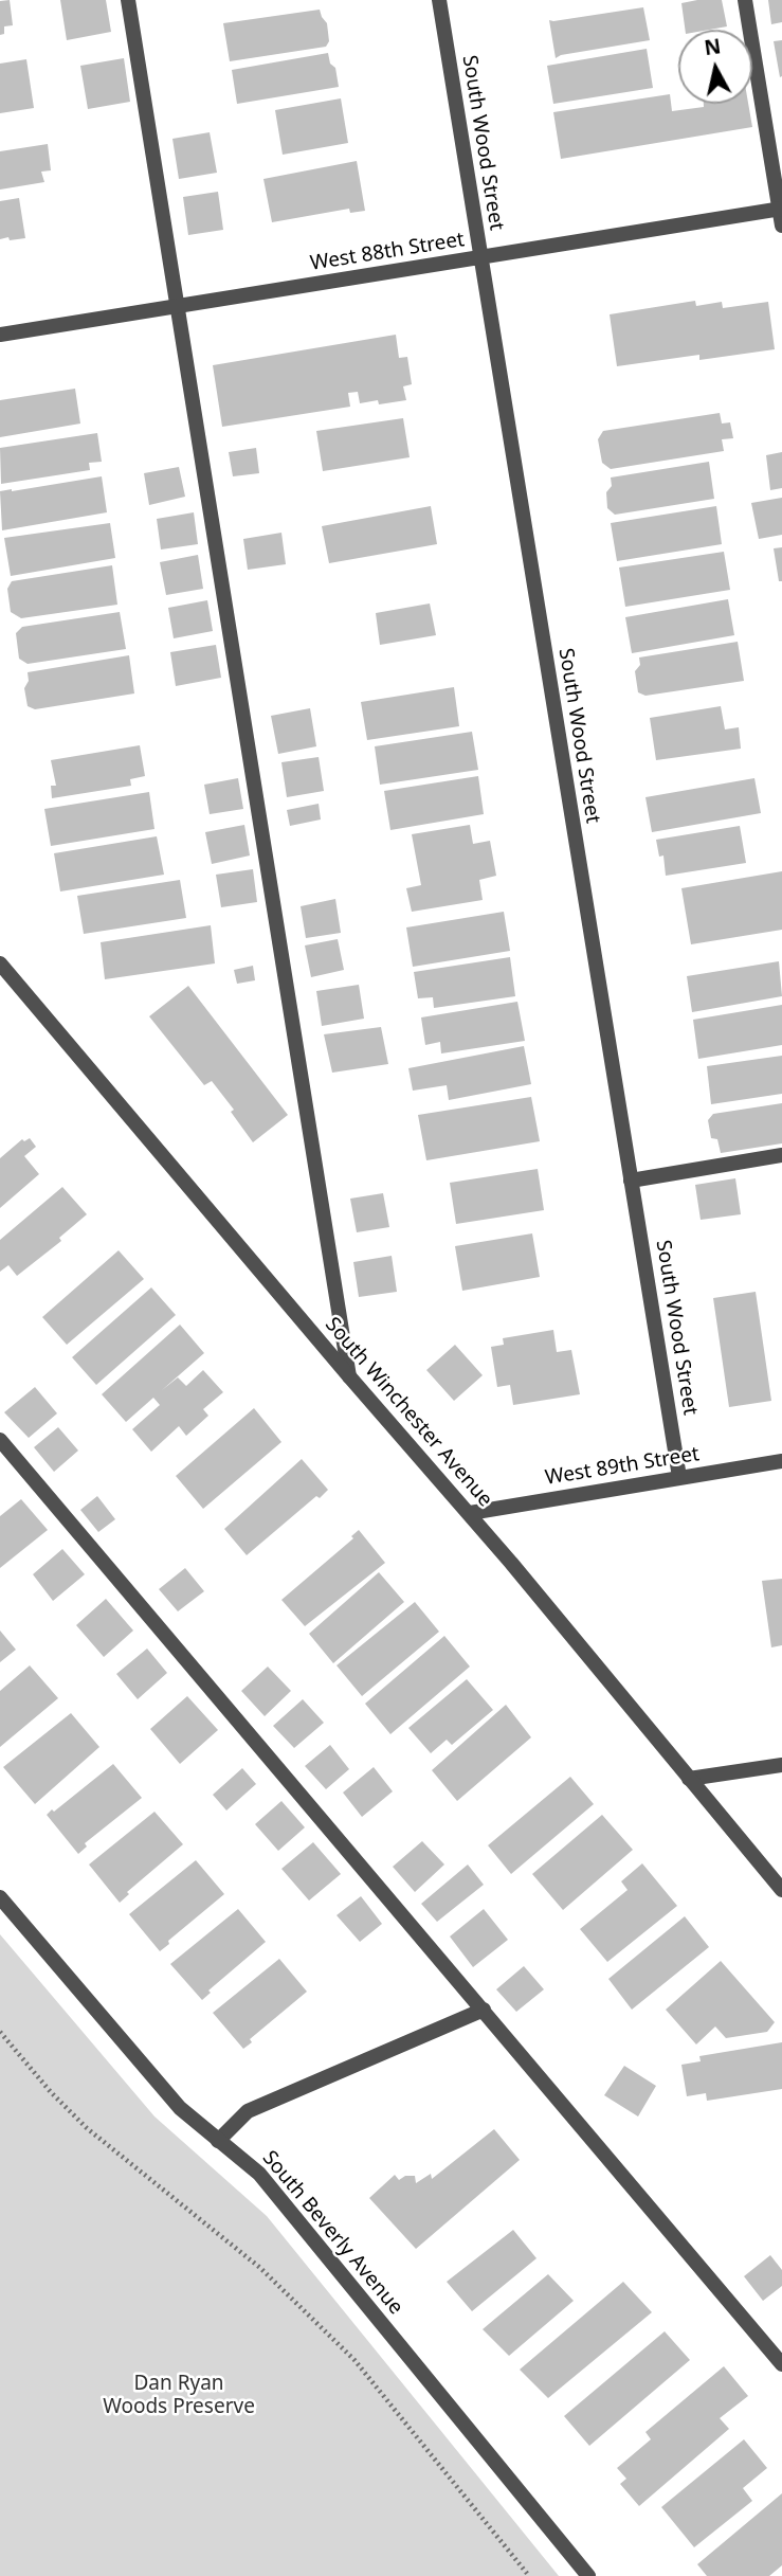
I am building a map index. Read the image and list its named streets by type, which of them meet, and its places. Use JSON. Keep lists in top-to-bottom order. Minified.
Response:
{"streets":{"street":["South Wood Street","West 88th Street","South Winchester Avenue","West 89th Street","South Beverly Avenue"]},"crossings":[["South Wood Street","West 88th Street"],["South Wood Street","West 89th Street"],["South Winchester Avenue","West 89th Street"]],"parks":["Dan Ryan Woods Preserve"],"north":"top"}
